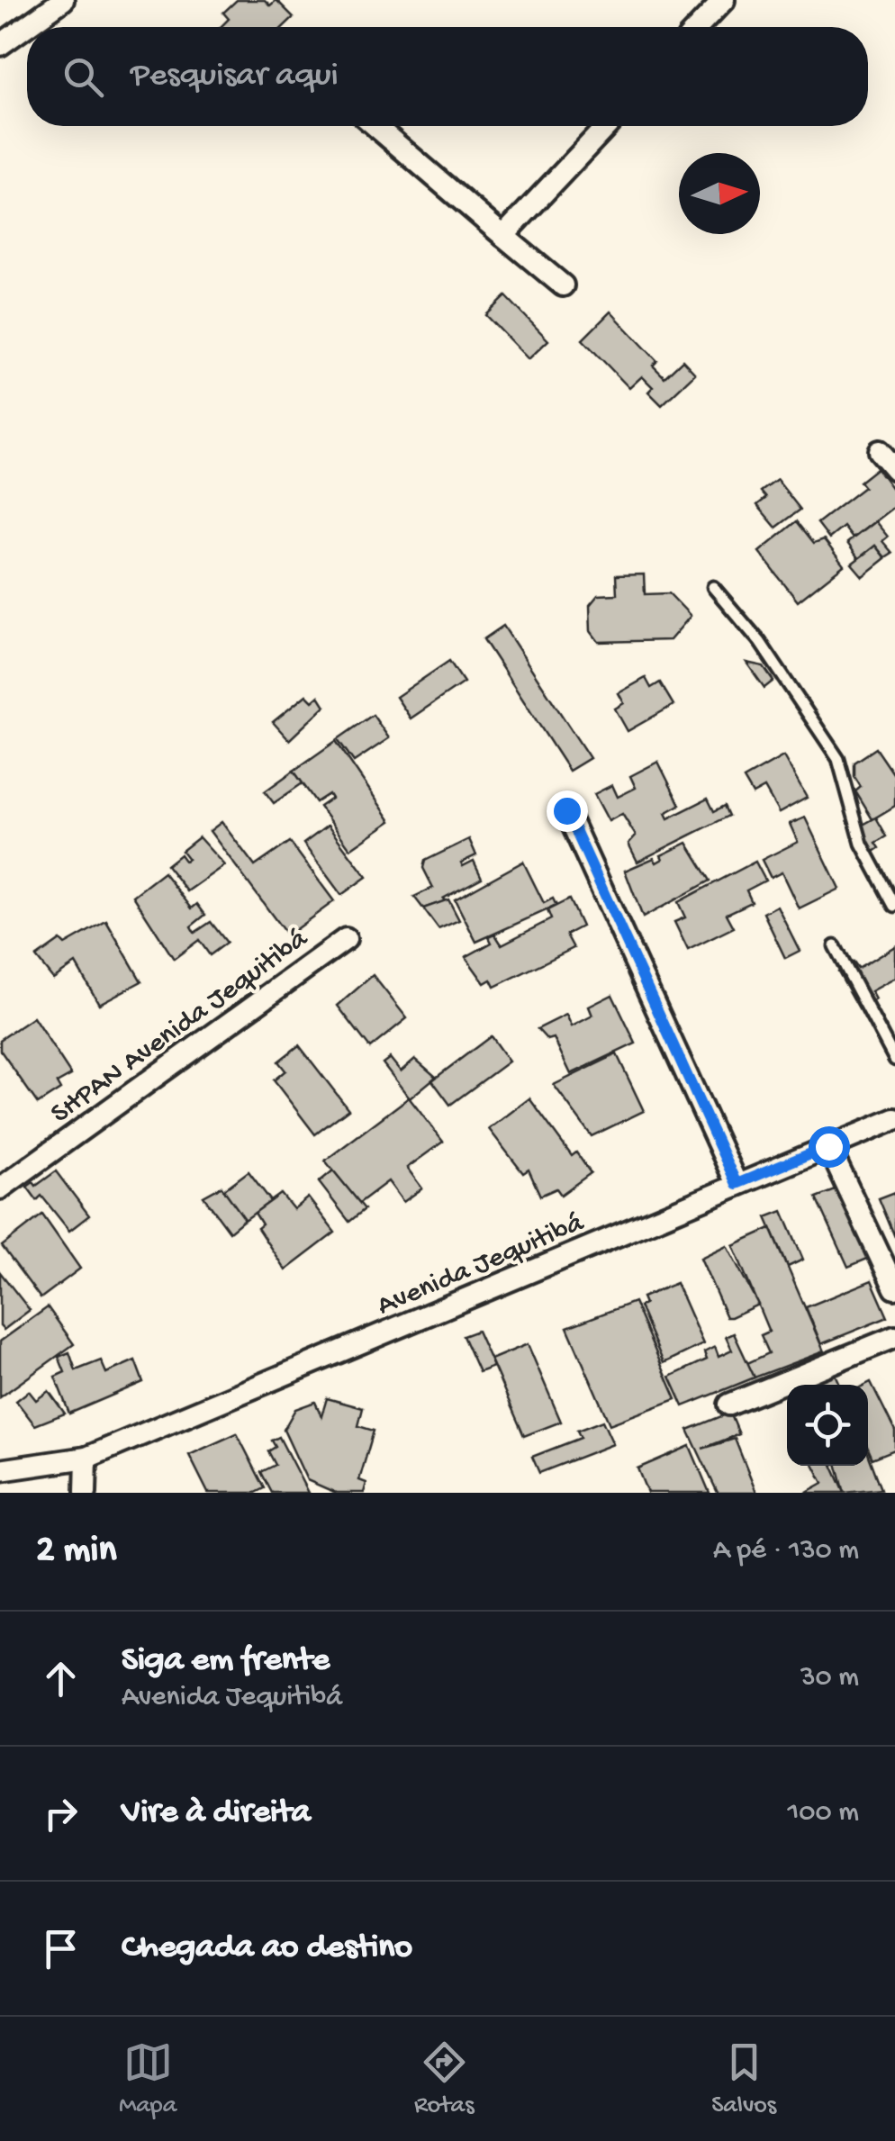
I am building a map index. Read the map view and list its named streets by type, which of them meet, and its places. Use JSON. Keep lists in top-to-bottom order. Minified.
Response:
{"streets":{"street":["SHPAN Avenida Jequitibá","Avenida Jequitibá"]},"north":"right","page":{"search":"Pesquisar aqui","heading":["2 min","A pé · 130 m"],"list":[["Siga em frente","Avenida Jequitibá","30 m"],["Vire à direita","100 m"],"Chegada ao destino"],"nav":["Mapa","Rotas","Salvos"]}}
